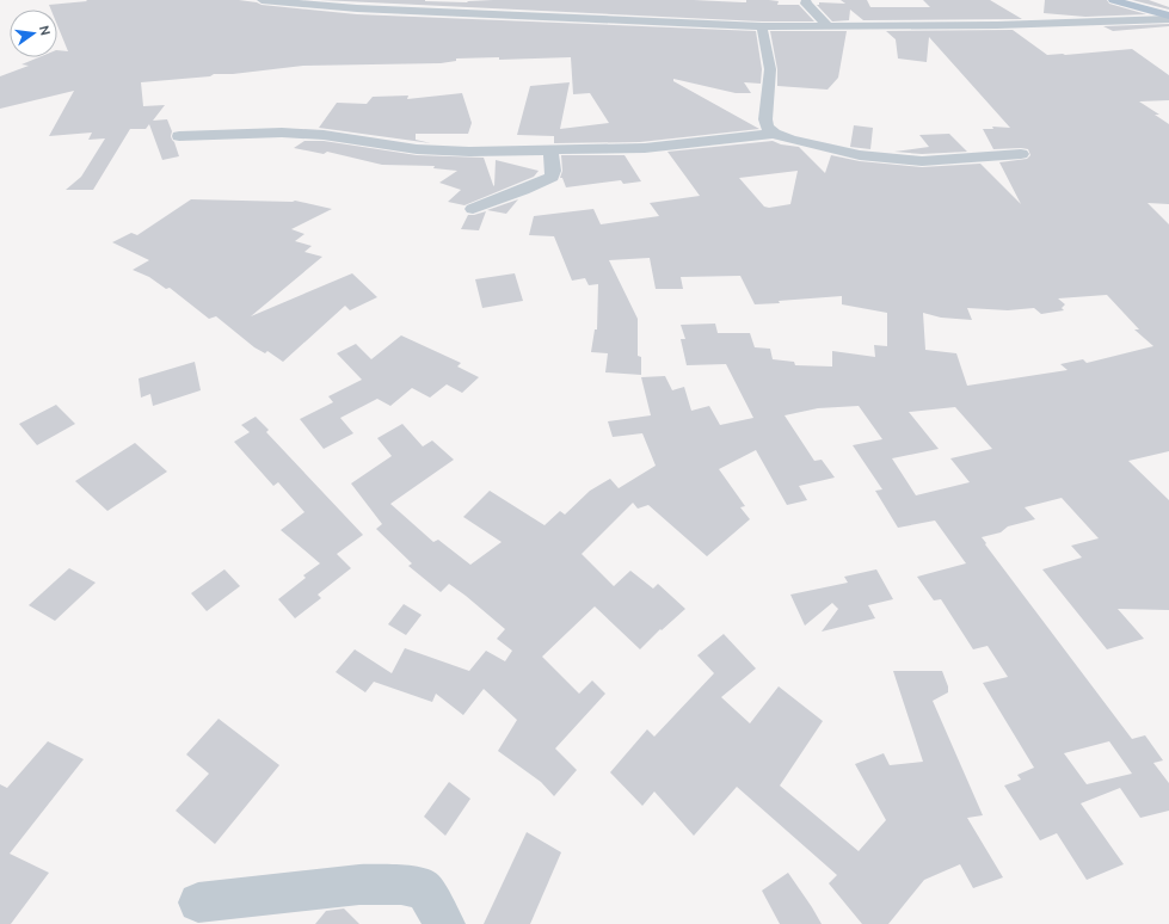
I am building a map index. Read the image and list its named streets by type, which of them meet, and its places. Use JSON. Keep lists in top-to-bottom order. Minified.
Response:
{"north":"right"}
